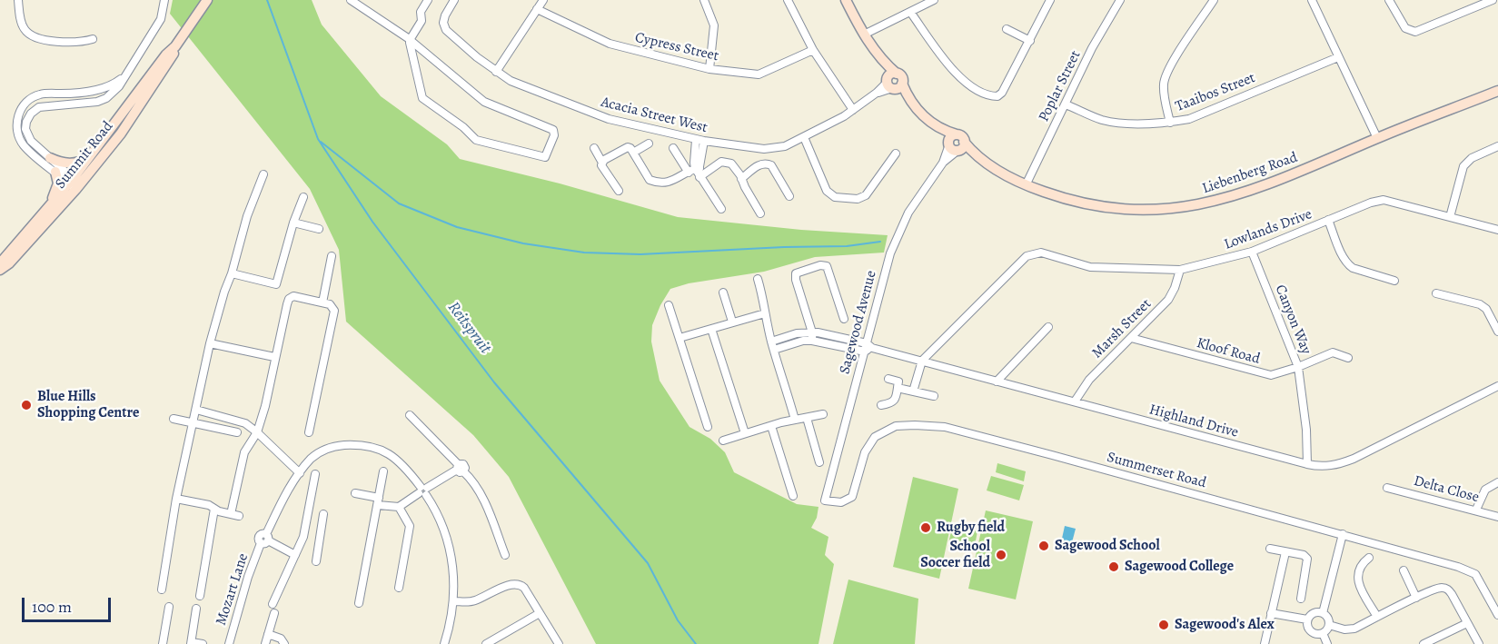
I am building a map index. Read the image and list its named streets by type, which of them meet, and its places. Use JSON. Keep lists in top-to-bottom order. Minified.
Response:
{"streets":{"street":["Cypress Street","Poplar Street","Taaibos Street","Acacia Street West","Summit Road","Liebenberg Road","Lowlands Drive","Canyon Way","Sagewood Avenue","Marsh Street","Kloof Road","Highland Drive","Summerset Road","Delta Close","Mozart Lane"]},"crossings":[["Poplar Street","Taaibos Street"],["Poplar Street","Liebenberg Road"],["Acacia Street West","Liebenberg Road"],["Liebenberg Road","Sagewood Avenue"],["Lowlands Drive","Canyon Way"],["Lowlands Drive","Marsh Street"],["Lowlands Drive","Highland Drive"],["Canyon Way","Kloof Road"],["Canyon Way","Highland Drive"],["Sagewood Avenue","Highland Drive"],["Sagewood Avenue","Summerset Road"],["Marsh Street","Kloof Road"],["Marsh Street","Highland Drive"]],"water":["Reitspruit"],"places":["Blue Hills Shopping Centre","Rugby field","Sagewood School","School Soccer field","Sagewood College","Sagewood's Alex"],"scale_bar":"100 m"}
